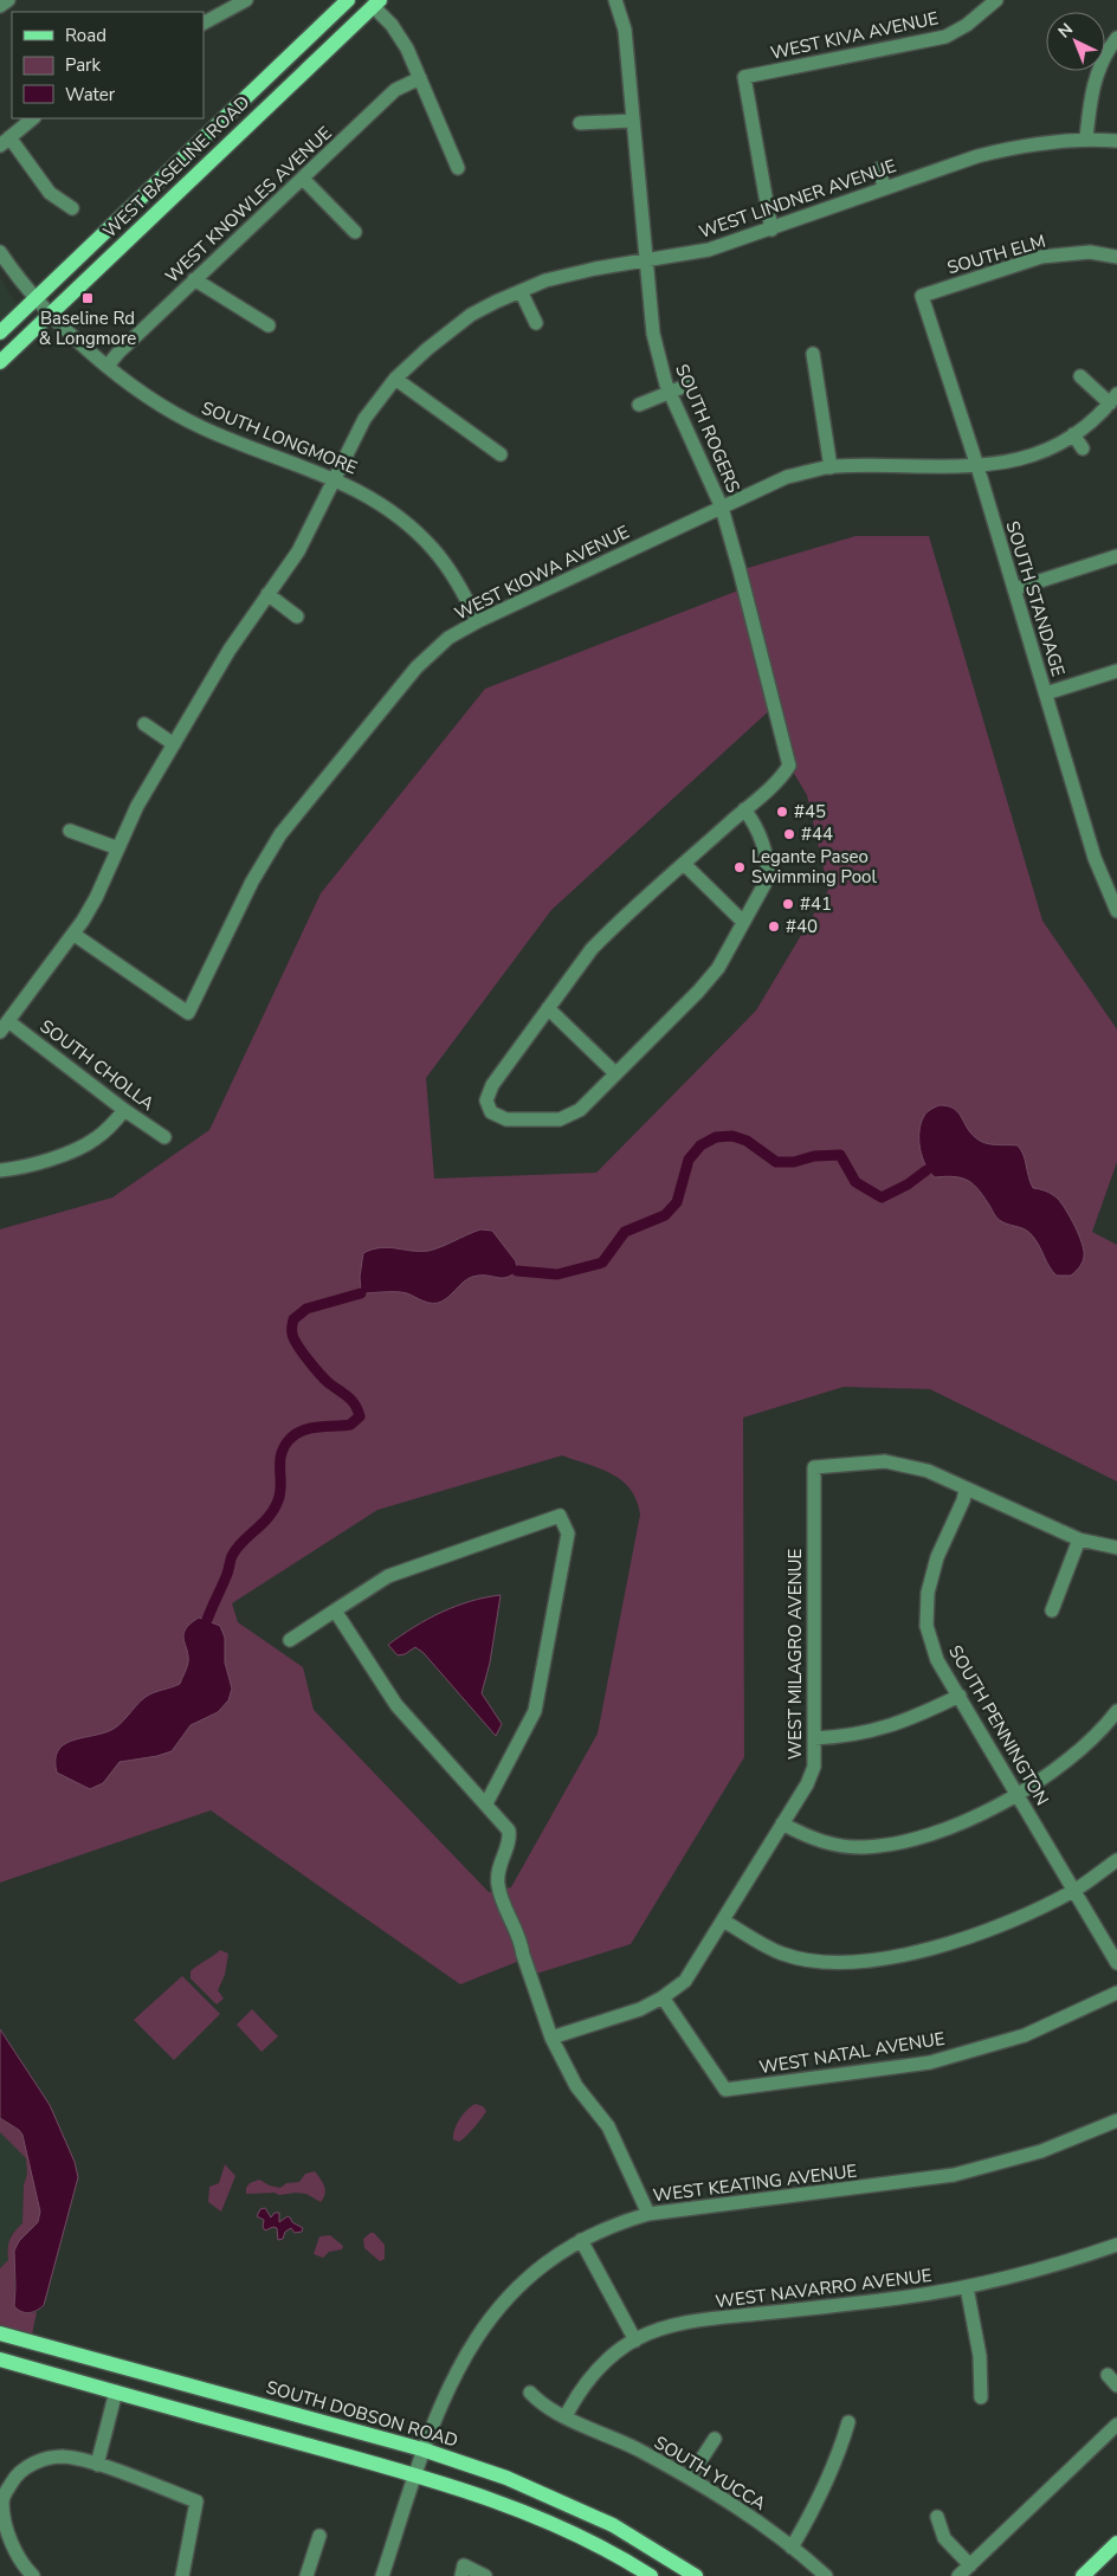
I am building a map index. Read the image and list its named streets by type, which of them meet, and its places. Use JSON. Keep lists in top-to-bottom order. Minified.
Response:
{"streets":{"main road":["WEST BASELINE ROAD","SOUTH DOBSON ROAD"],"street":["WEST KIVA AVENUE","WEST LINDNER AVENUE","WEST KNOWLES AVENUE","SOUTH ELM","SOUTH ROGERS","SOUTH LONGMORE","WEST KIOWA AVENUE","SOUTH STANDAGE","SOUTH CHOLLA","WEST MILAGRO AVENUE","SOUTH PENNINGTON","WEST NATAL AVENUE","WEST KEATING AVENUE","WEST NAVARRO AVENUE","SOUTH YUCCA"]},"crossings":[["WEST KIVA AVENUE","WEST LINDNER AVENUE"],["WEST BASELINE ROAD","SOUTH LONGMORE"],["WEST LINDNER AVENUE","SOUTH ROGERS"],["WEST LINDNER AVENUE","SOUTH LONGMORE"],["WEST LINDNER AVENUE","WEST KIOWA AVENUE"],["WEST LINDNER AVENUE","SOUTH CHOLLA"],["WEST KNOWLES AVENUE","SOUTH LONGMORE"],["SOUTH ELM","SOUTH STANDAGE"],["SOUTH ROGERS","WEST KIOWA AVENUE"],["SOUTH LONGMORE","WEST KIOWA AVENUE"],["WEST KIOWA AVENUE","SOUTH STANDAGE"],["WEST MILAGRO AVENUE","SOUTH PENNINGTON"],["WEST MILAGRO AVENUE","WEST NATAL AVENUE"],["WEST KEATING AVENUE","SOUTH DOBSON ROAD"],["WEST NAVARRO AVENUE","SOUTH YUCCA"]],"places":{"transit":["Baseline Rd & Longmore"],"other":["#45","#44","Legante Paseo Swimming Pool","#41","#40"]},"legend":["Road","Park","Water"],"north":"top left"}
